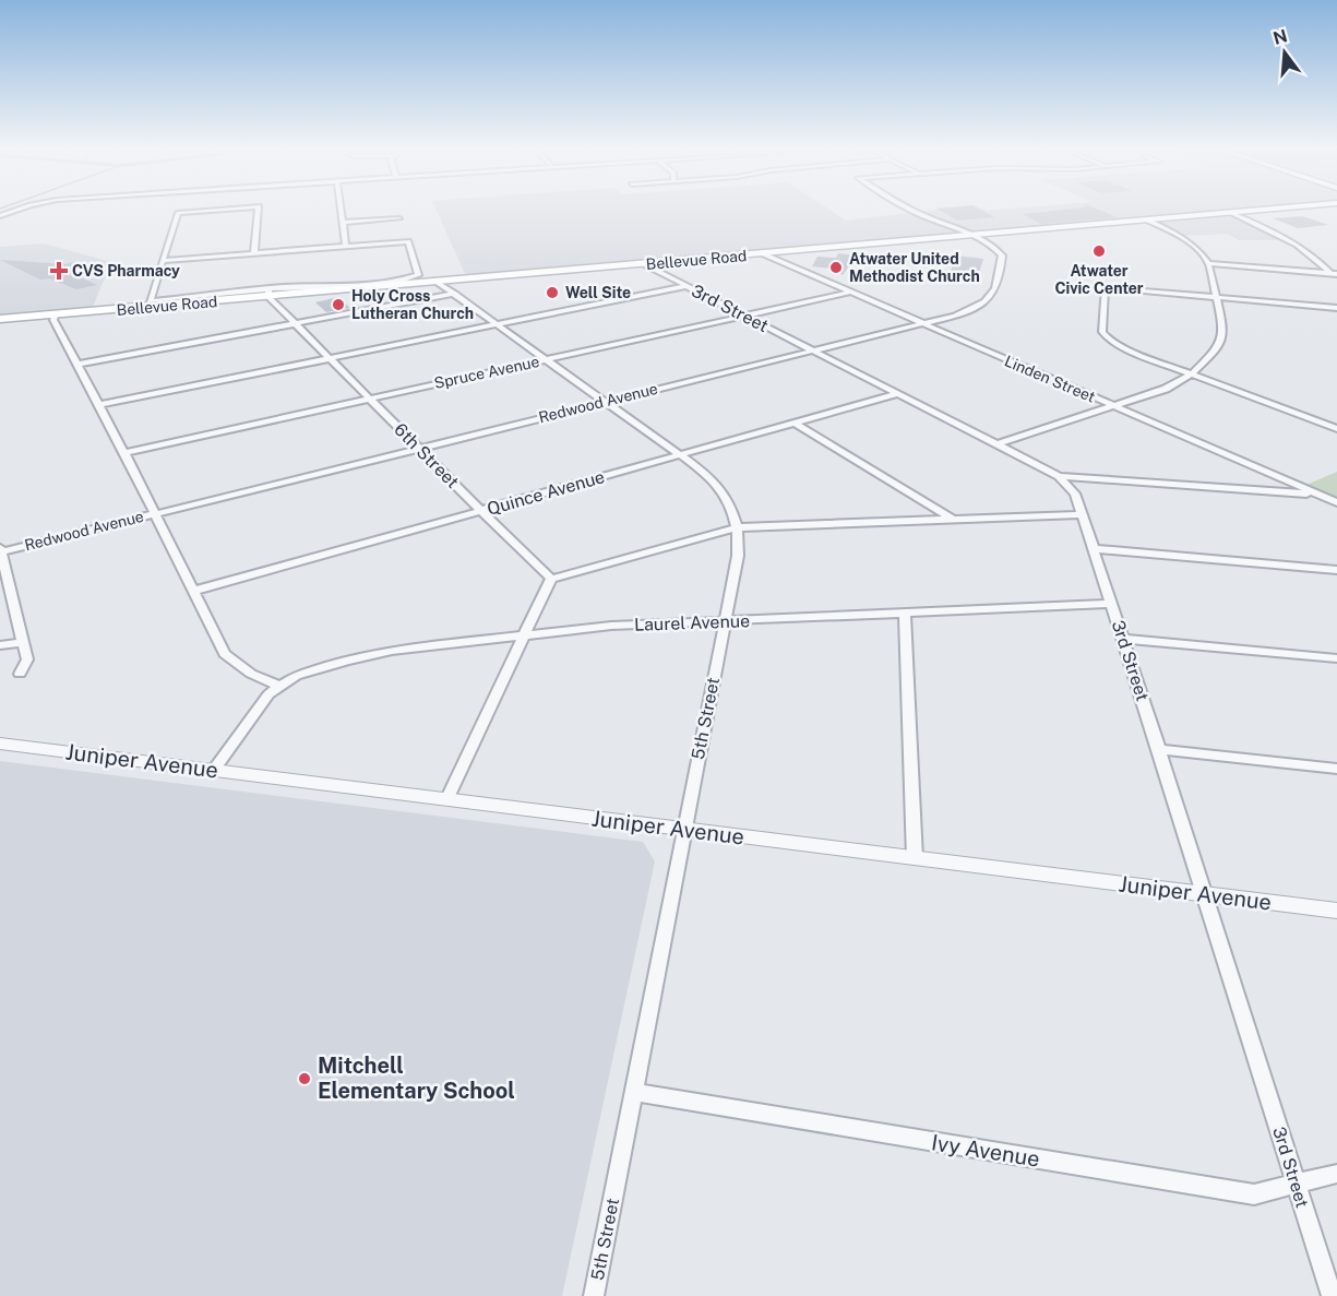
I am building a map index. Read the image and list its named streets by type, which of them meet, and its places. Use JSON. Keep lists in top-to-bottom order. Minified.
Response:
{"streets":{"main road":["Bellevue Road"],"street":["3rd Street","Spruce Avenue","Linden Street","Redwood Avenue","6th Street","Quince Avenue","Laurel Avenue","5th Street","Juniper Avenue","Ivy Avenue"]},"crossings":[["Bellevue Road","3rd Street"],["Bellevue Road","Linden Street"],["Bellevue Road","Redwood Avenue"],["Bellevue Road","6th Street"],["Bellevue Road","5th Street"],["3rd Street","Spruce Avenue"],["3rd Street","Redwood Avenue"],["3rd Street","Quince Avenue"],["3rd Street","Laurel Avenue"],["3rd Street","Juniper Avenue"],["3rd Street","Ivy Avenue"],["Spruce Avenue","Linden Street"],["Spruce Avenue","6th Street"],["Spruce Avenue","5th Street"],["Linden Street","Redwood Avenue"],["Redwood Avenue","6th Street"],["Redwood Avenue","5th Street"],["6th Street","Quince Avenue"],["Quince Avenue","5th Street"],["Laurel Avenue","5th Street"],["5th Street","Juniper Avenue"],["5th Street","Ivy Avenue"]],"places":{"other":["Atwater Civic Center","Atwater United Methodist Church","Well Site","Holy Cross Lutheran Church","Mitchell Elementary School"],"health":["CVS Pharmacy"]},"north":"top"}
